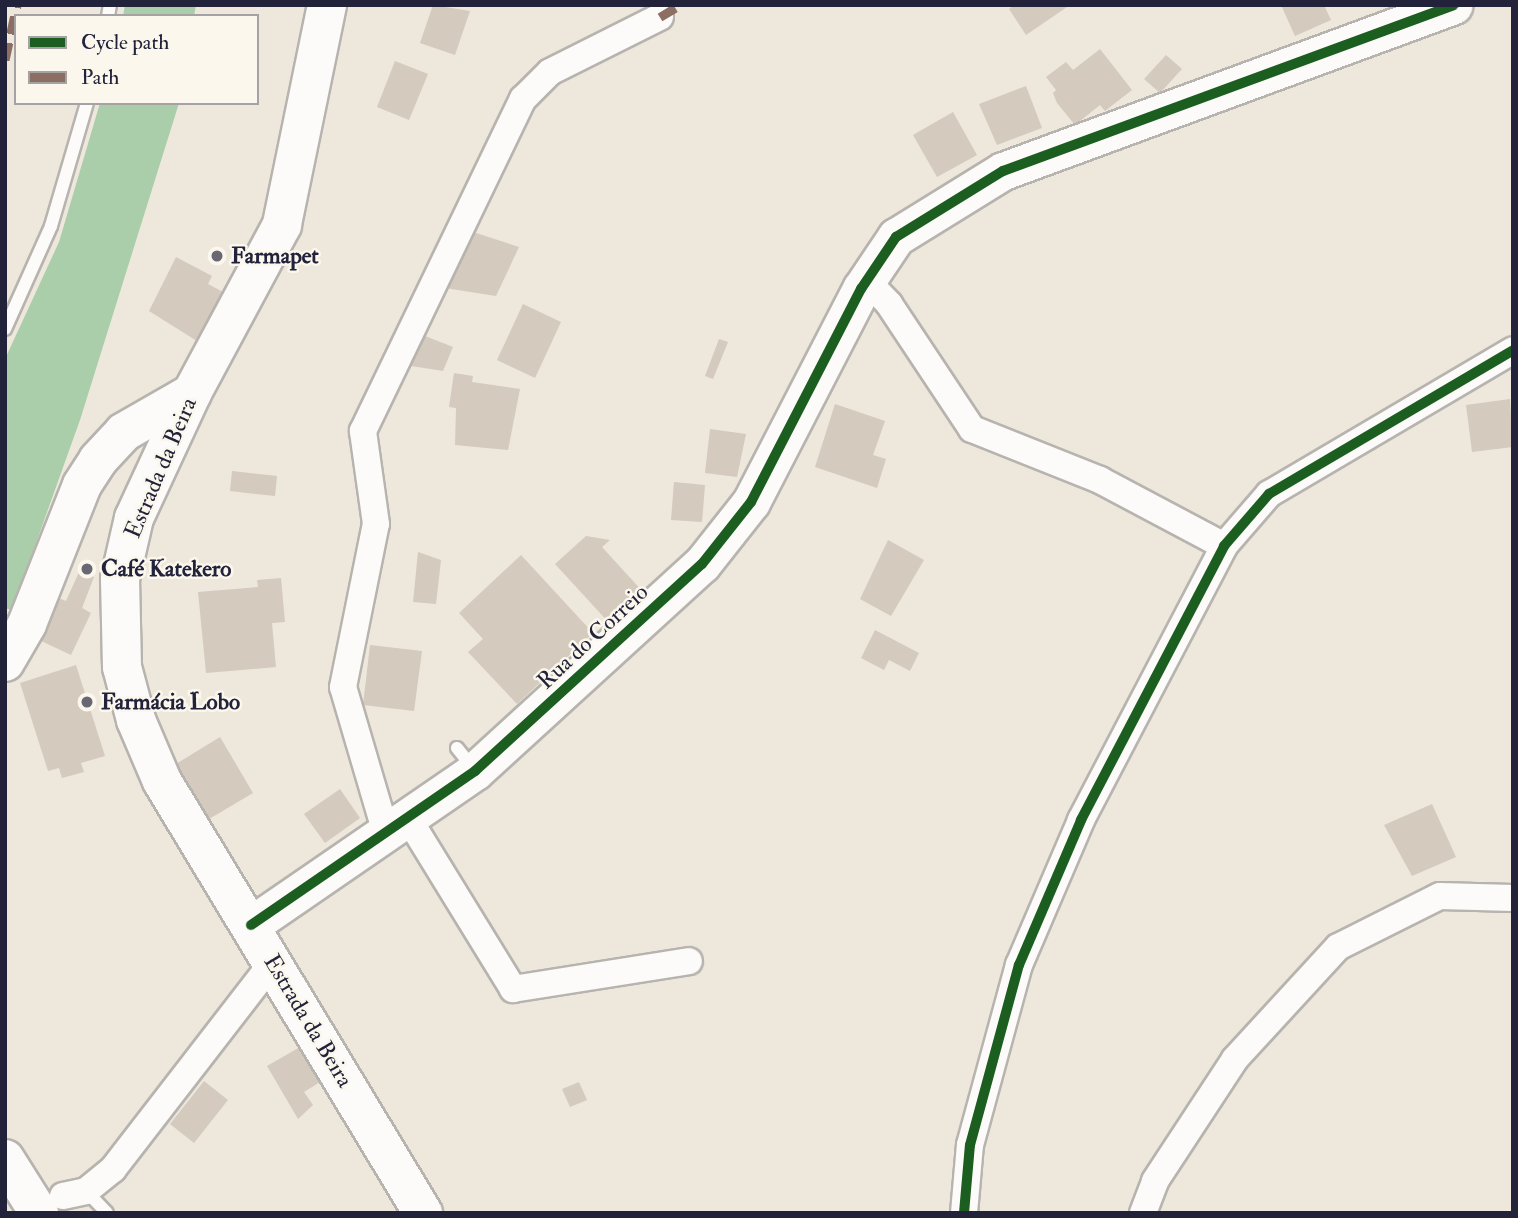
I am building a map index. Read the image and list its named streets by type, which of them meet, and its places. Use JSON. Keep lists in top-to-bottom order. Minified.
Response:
{"streets":{"main road":["Estrada da Beira"],"street":["Rua do Correio"]},"crossings":[["Estrada da Beira","Rua do Correio"]],"places":["Farmapet","Café Katekero","Farmácia Lobo"],"legend":["Cycle path","Path"]}
